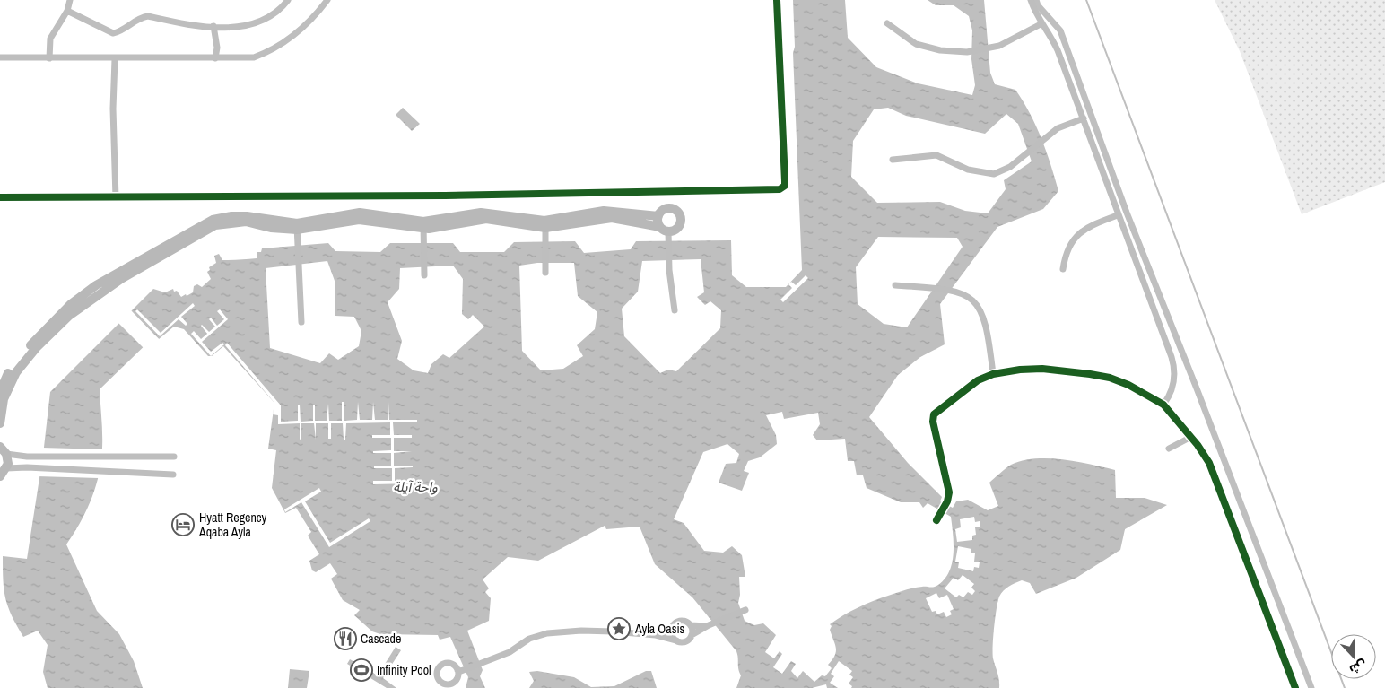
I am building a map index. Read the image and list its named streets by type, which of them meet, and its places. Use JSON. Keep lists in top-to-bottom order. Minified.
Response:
{"water":["واحة آيلة"],"places":{"hotel":["Hyatt Regency Aqaba Ayla"],"place":["Ayla Oasis"],"restaurant":["Cascade"],"sports":["Infinity Pool"]},"north":"bottom"}
